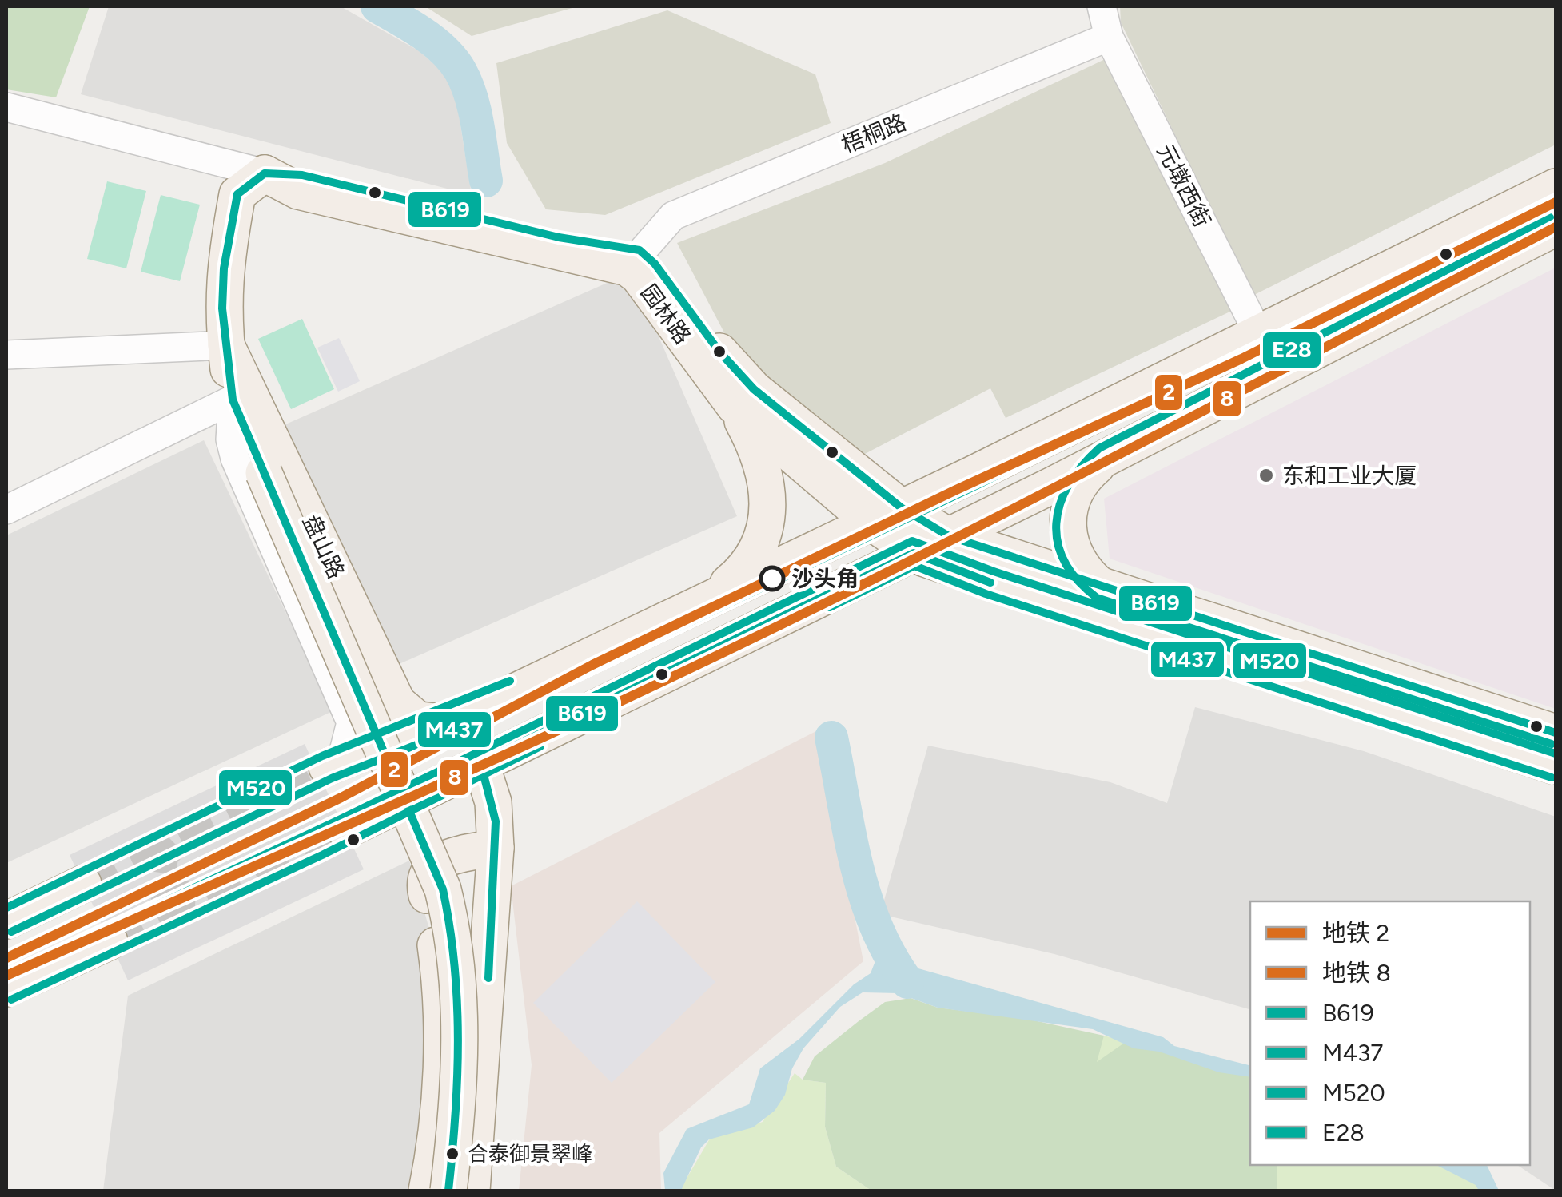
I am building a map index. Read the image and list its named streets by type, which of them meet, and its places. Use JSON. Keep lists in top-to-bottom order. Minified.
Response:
{"streets":{"main road":["园林路","盘山路"],"street":["梧桐路","元墩西街"]},"crossings":[["梧桐路","元墩西街"],["梧桐路","园林路"],["园林路","盘山路"]],"places":["东和工业大厦","沙头角","合泰御景翠峰"],"lines":["transit line B619","transit line M437","metro line 2","transit line E28","metro line 8","transit line M520"],"legend":["地铁 2","地铁 8","B619","M437","M520","E28"]}
